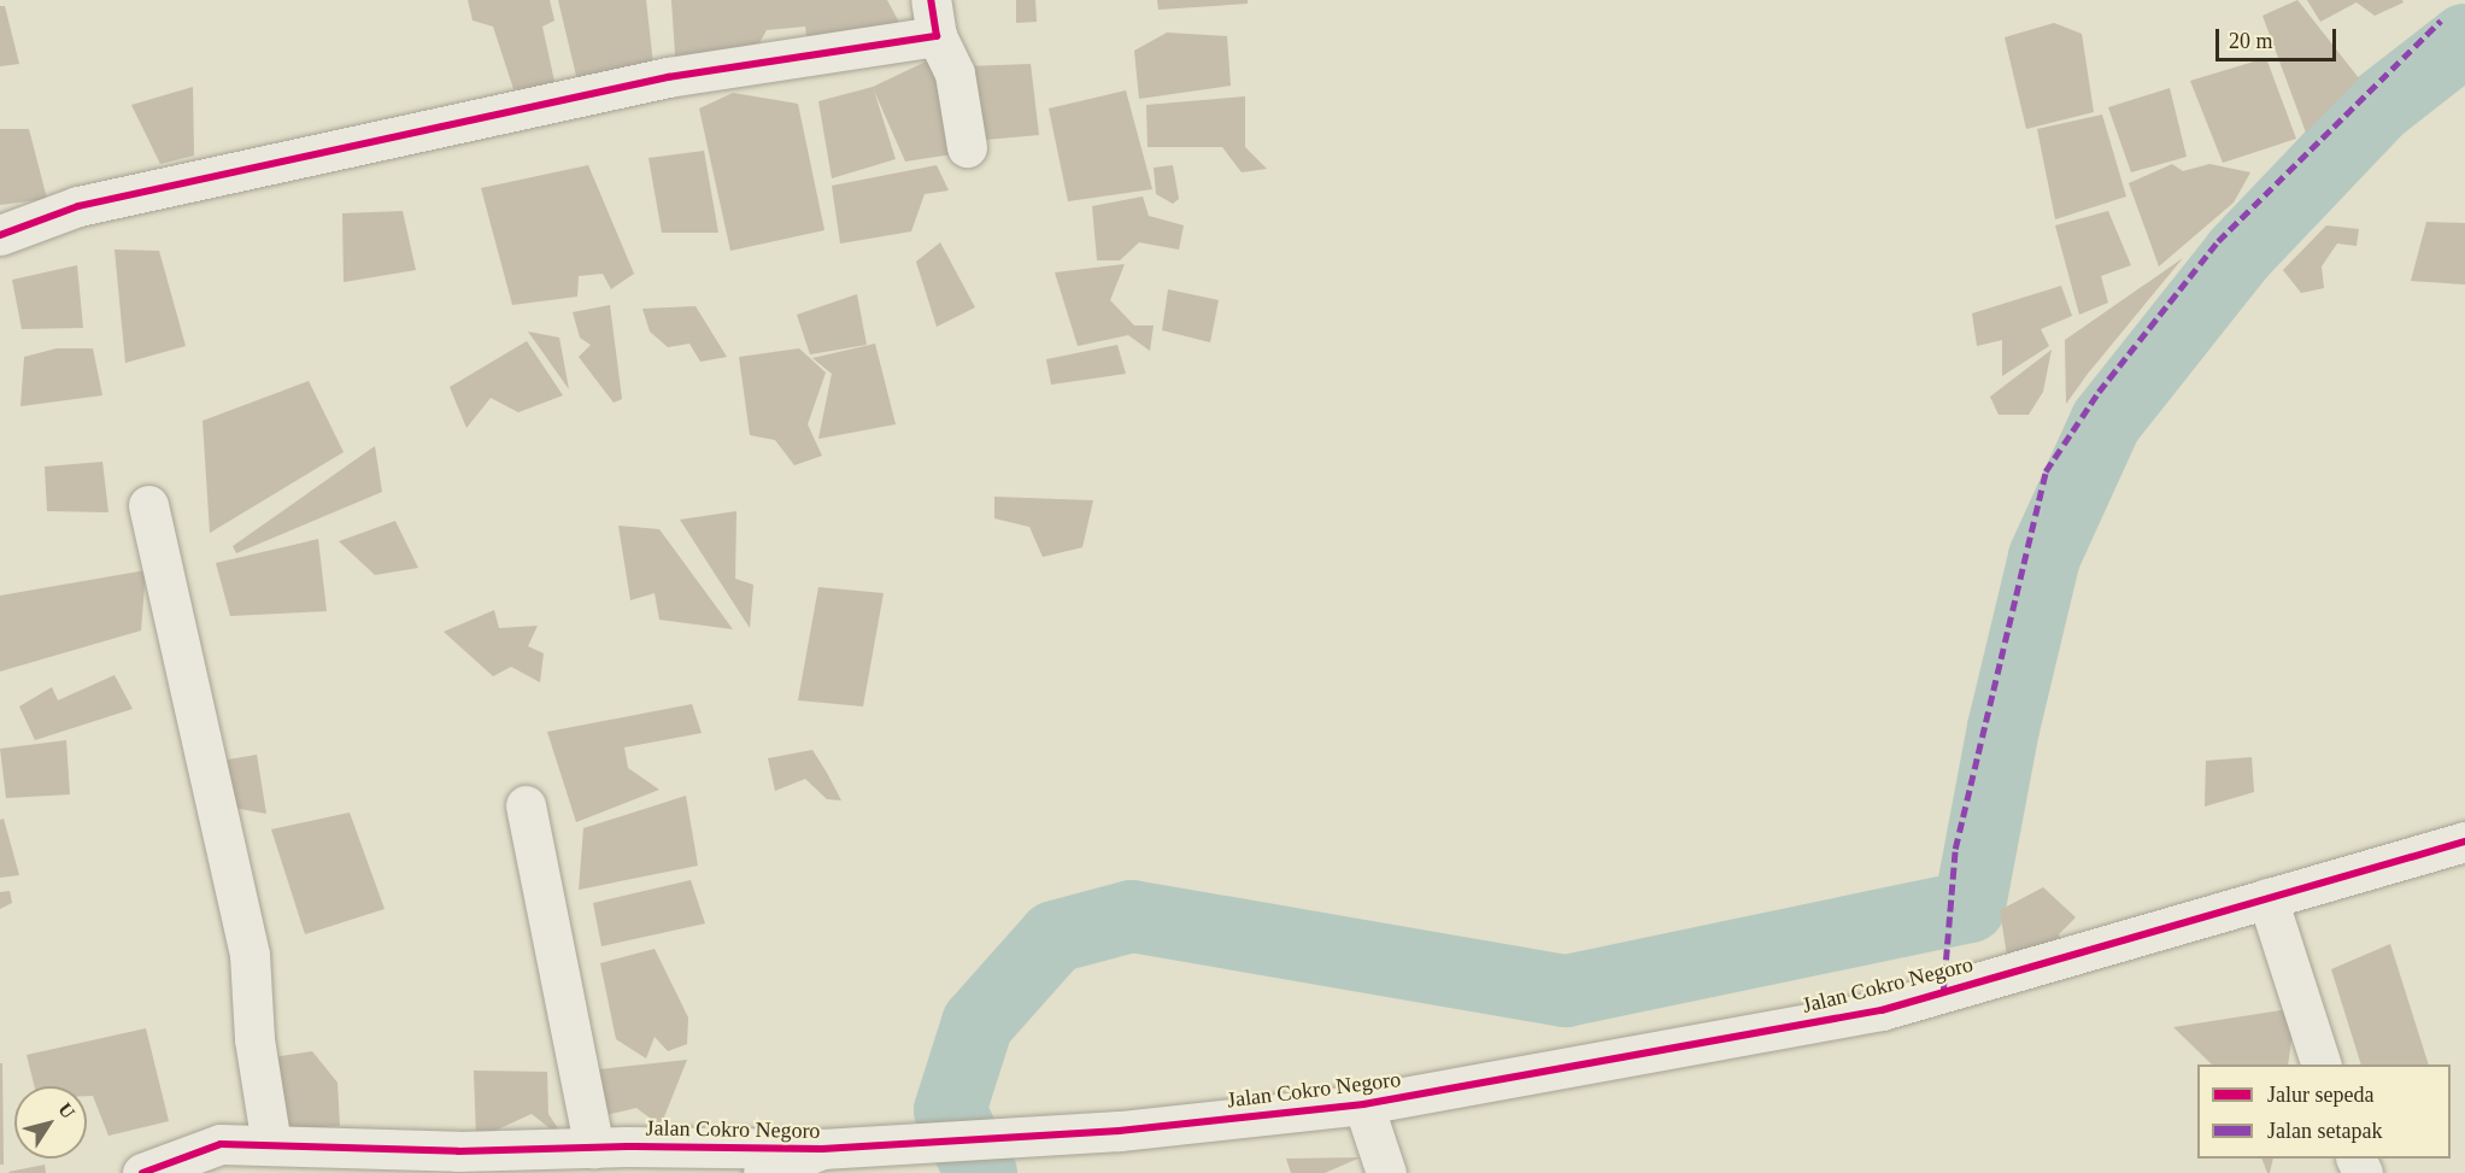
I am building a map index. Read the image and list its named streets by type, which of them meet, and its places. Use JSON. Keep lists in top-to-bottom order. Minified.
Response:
{"streets":{"street":["Jalan Cokro Negoro"]},"legend":["Jalur sepeda","Jalan setapak"],"scale_bar":"20 m","north":"top right"}
